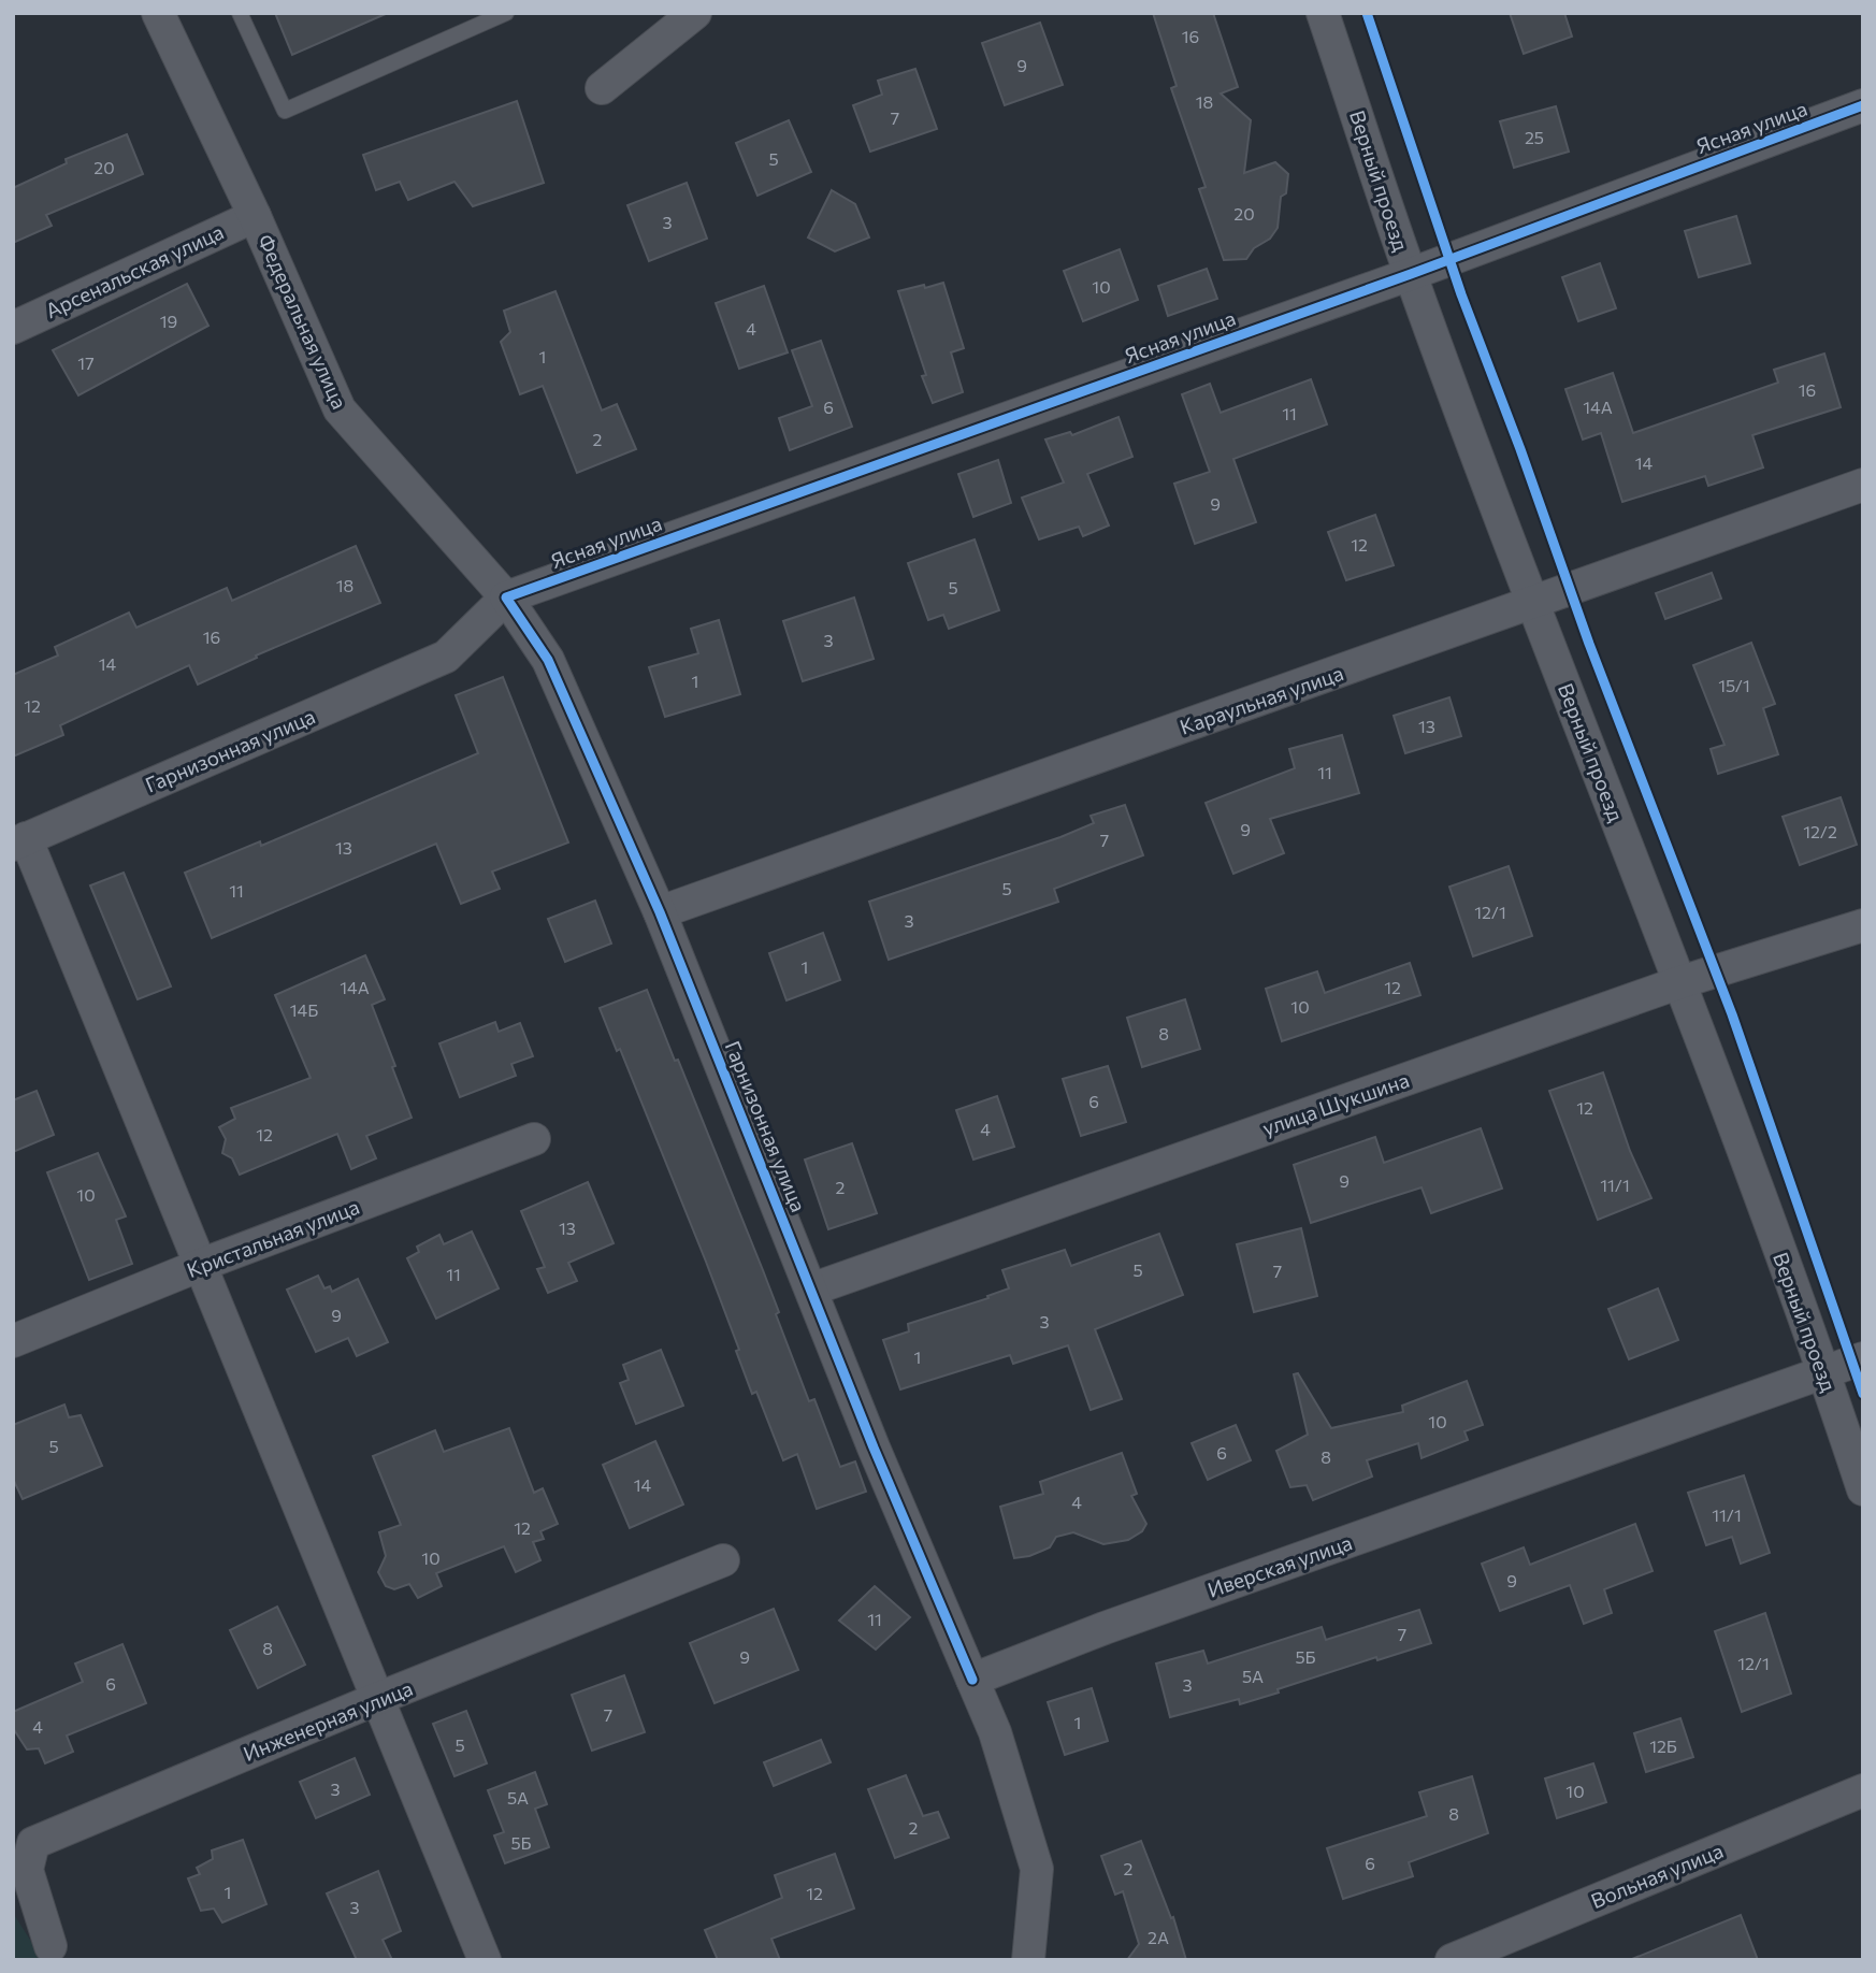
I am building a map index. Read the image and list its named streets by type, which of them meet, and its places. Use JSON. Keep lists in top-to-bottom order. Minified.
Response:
{"streets":{"street":["Ясная улица","Верный проезд","Арсенальская улица","Федеральная улица","Караульная улица","Гарнизонная улица","улица Шукшина","Кристальная улица","Иверская улица","Инженерная улица","Вольная улица"]},"crossings":[["Ясная улица","Верный проезд"],["Ясная улица","Федеральная улица"],["Ясная улица","Гарнизонная улица"],["Верный проезд","Караульная улица"],["Верный проезд","улица Шукшина"],["Верный проезд","Иверская улица"],["Арсенальская улица","Федеральная улица"],["Федеральная улица","Гарнизонная улица"],["Караульная улица","Гарнизонная улица"],["Гарнизонная улица","улица Шукшина"],["Гарнизонная улица","Иверская улица"]],"house_numbers":["16","9","18","7","25","5","20","20","3","10","19","4","1","17","16","6","14А","11","2","14","9","12","18","5","16","3","14","1","15/1","12","13","11","9","12/2","7","13","5","11","12/1","3","1","14А","12","10","14Б","8","6","12","4","12","9","11/1","2","10","13","5","7","11","9","3","1","10","5","6","8","14","4","11/1","12","10","9","11","7","8","9","5Б","12/1","5А","6","3","7","1","4","5","12Б","3","10","5А","8","2","5Б","6","2","1","12","3","2А"]}
